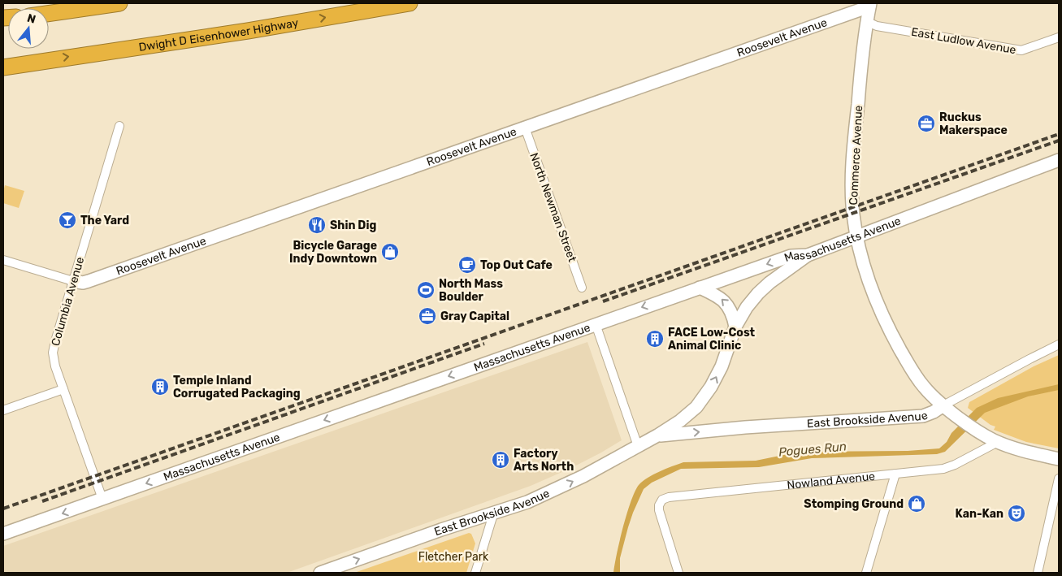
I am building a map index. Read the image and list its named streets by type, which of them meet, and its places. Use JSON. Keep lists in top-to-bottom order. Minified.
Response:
{"streets":{"highway":["Dwight D Eisenhower Highway"],"street":["Roosevelt Avenue","East Ludlow Avenue","Commerce Avenue","North Newman Street","Massachusetts Avenue","Columbia Avenue","East Brookside Avenue","Nowland Avenue"]},"crossings":[["Roosevelt Avenue","Commerce Avenue"],["Roosevelt Avenue","North Newman Street"],["Roosevelt Avenue","Columbia Avenue"],["East Ludlow Avenue","Commerce Avenue"],["Commerce Avenue","Massachusetts Avenue"],["Commerce Avenue","East Brookside Avenue"],["Massachusetts Avenue","Columbia Avenue"],["Massachusetts Avenue","East Brookside Avenue"]],"one_way":["Dwight D Eisenhower Highway","Massachusetts Avenue","East Brookside Avenue"],"water":["Pogues Run"],"parks":["Fletcher Park"],"places":{"office":["Ruckus Makerspace","Gray Capital"],"bar":["The Yard"],"restaurant":["Shin Dig"],"shop":["Bicycle Garage Indy Downtown","Stomping Ground"],"cafe":["Top Out Cafe"],"sports":["North Mass Boulder"],"building":["FACE Low-Cost Animal Clinic","Temple Inland Corrugated Packaging","Factory Arts North"],"theatre":["Kan-Kan"]},"north":"top"}
